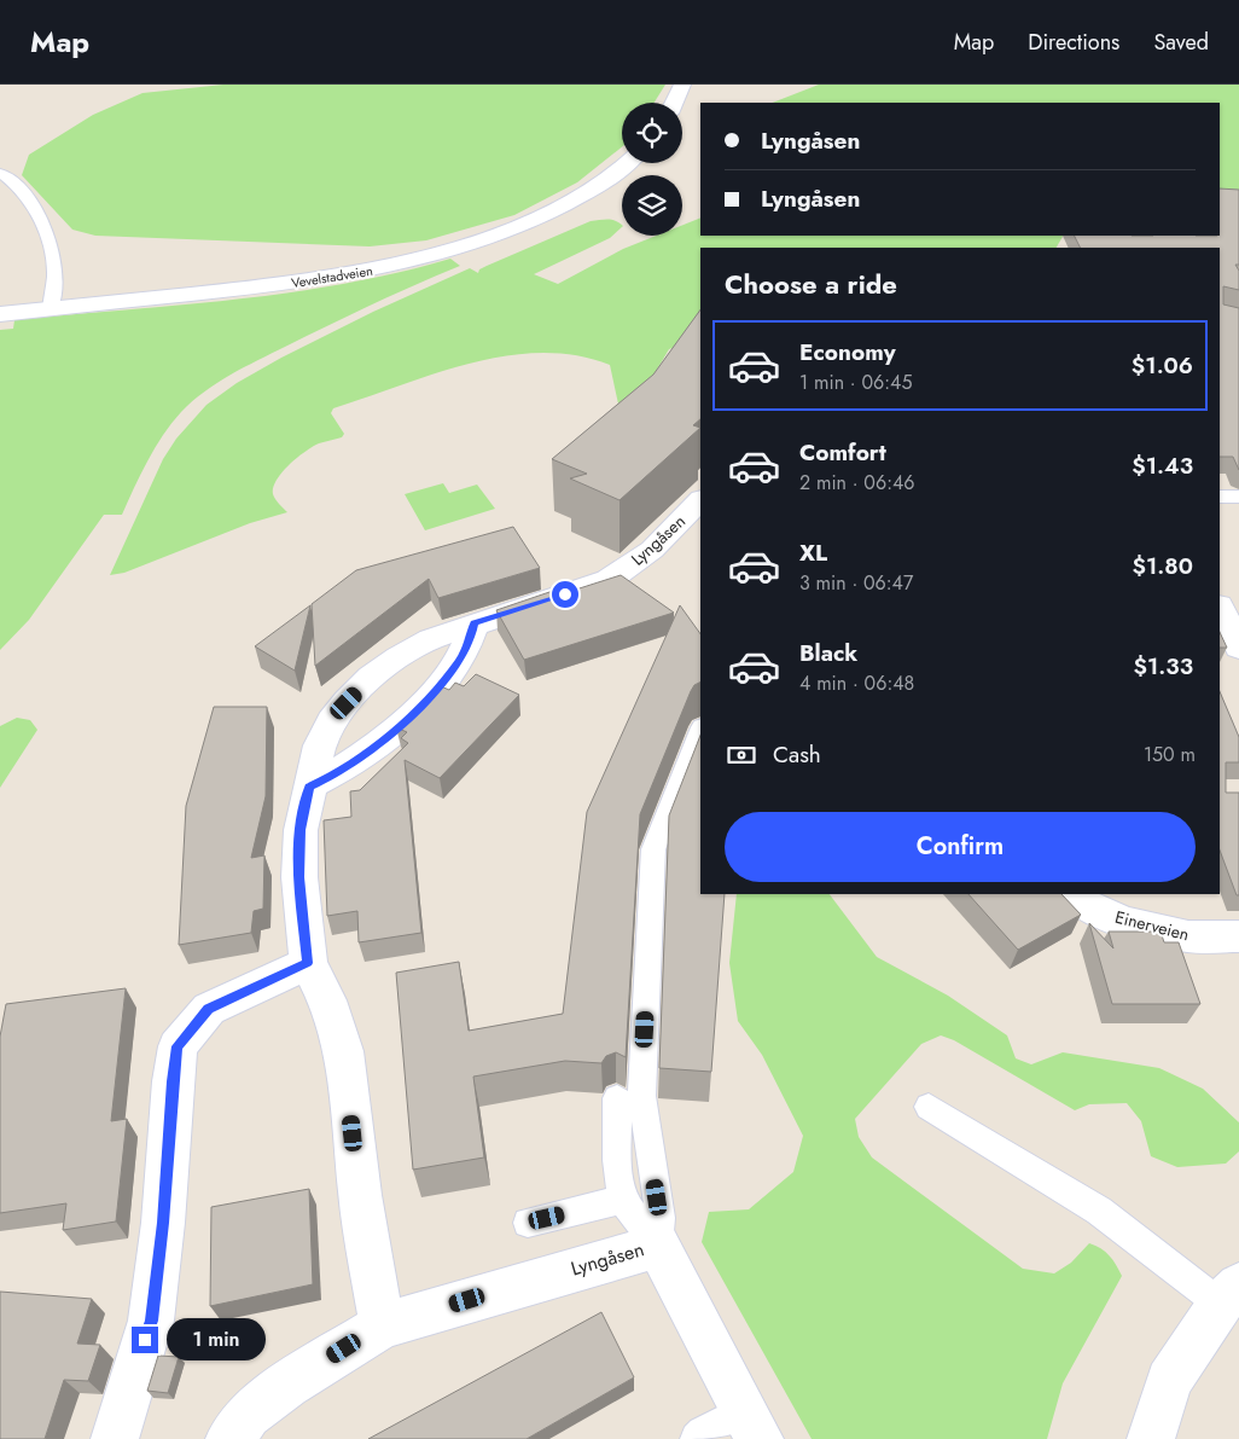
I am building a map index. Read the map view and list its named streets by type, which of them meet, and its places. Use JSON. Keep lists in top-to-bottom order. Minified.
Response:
{"streets":{"street":["Vevelstadveien","Lyngåsen","Einerveien"]},"page":{"header":"Map","nav":["Map","Directions","Saved"],"banner":["Lyngåsen","Lyngåsen"],"heading":"Choose a ride","list":[{"name":"Economy","note":"1 min · 06:45","value":"$1.06"},{"name":"Comfort","note":"2 min · 06:46","value":"$1.43"},{"name":"XL","note":"3 min · 06:47","value":"$1.80"},{"name":"Black","note":"4 min · 06:48","value":"$1.33"}],"pay":["Cash","150 m"],"buttons":"Confirm","bubble":"1 min"}}
